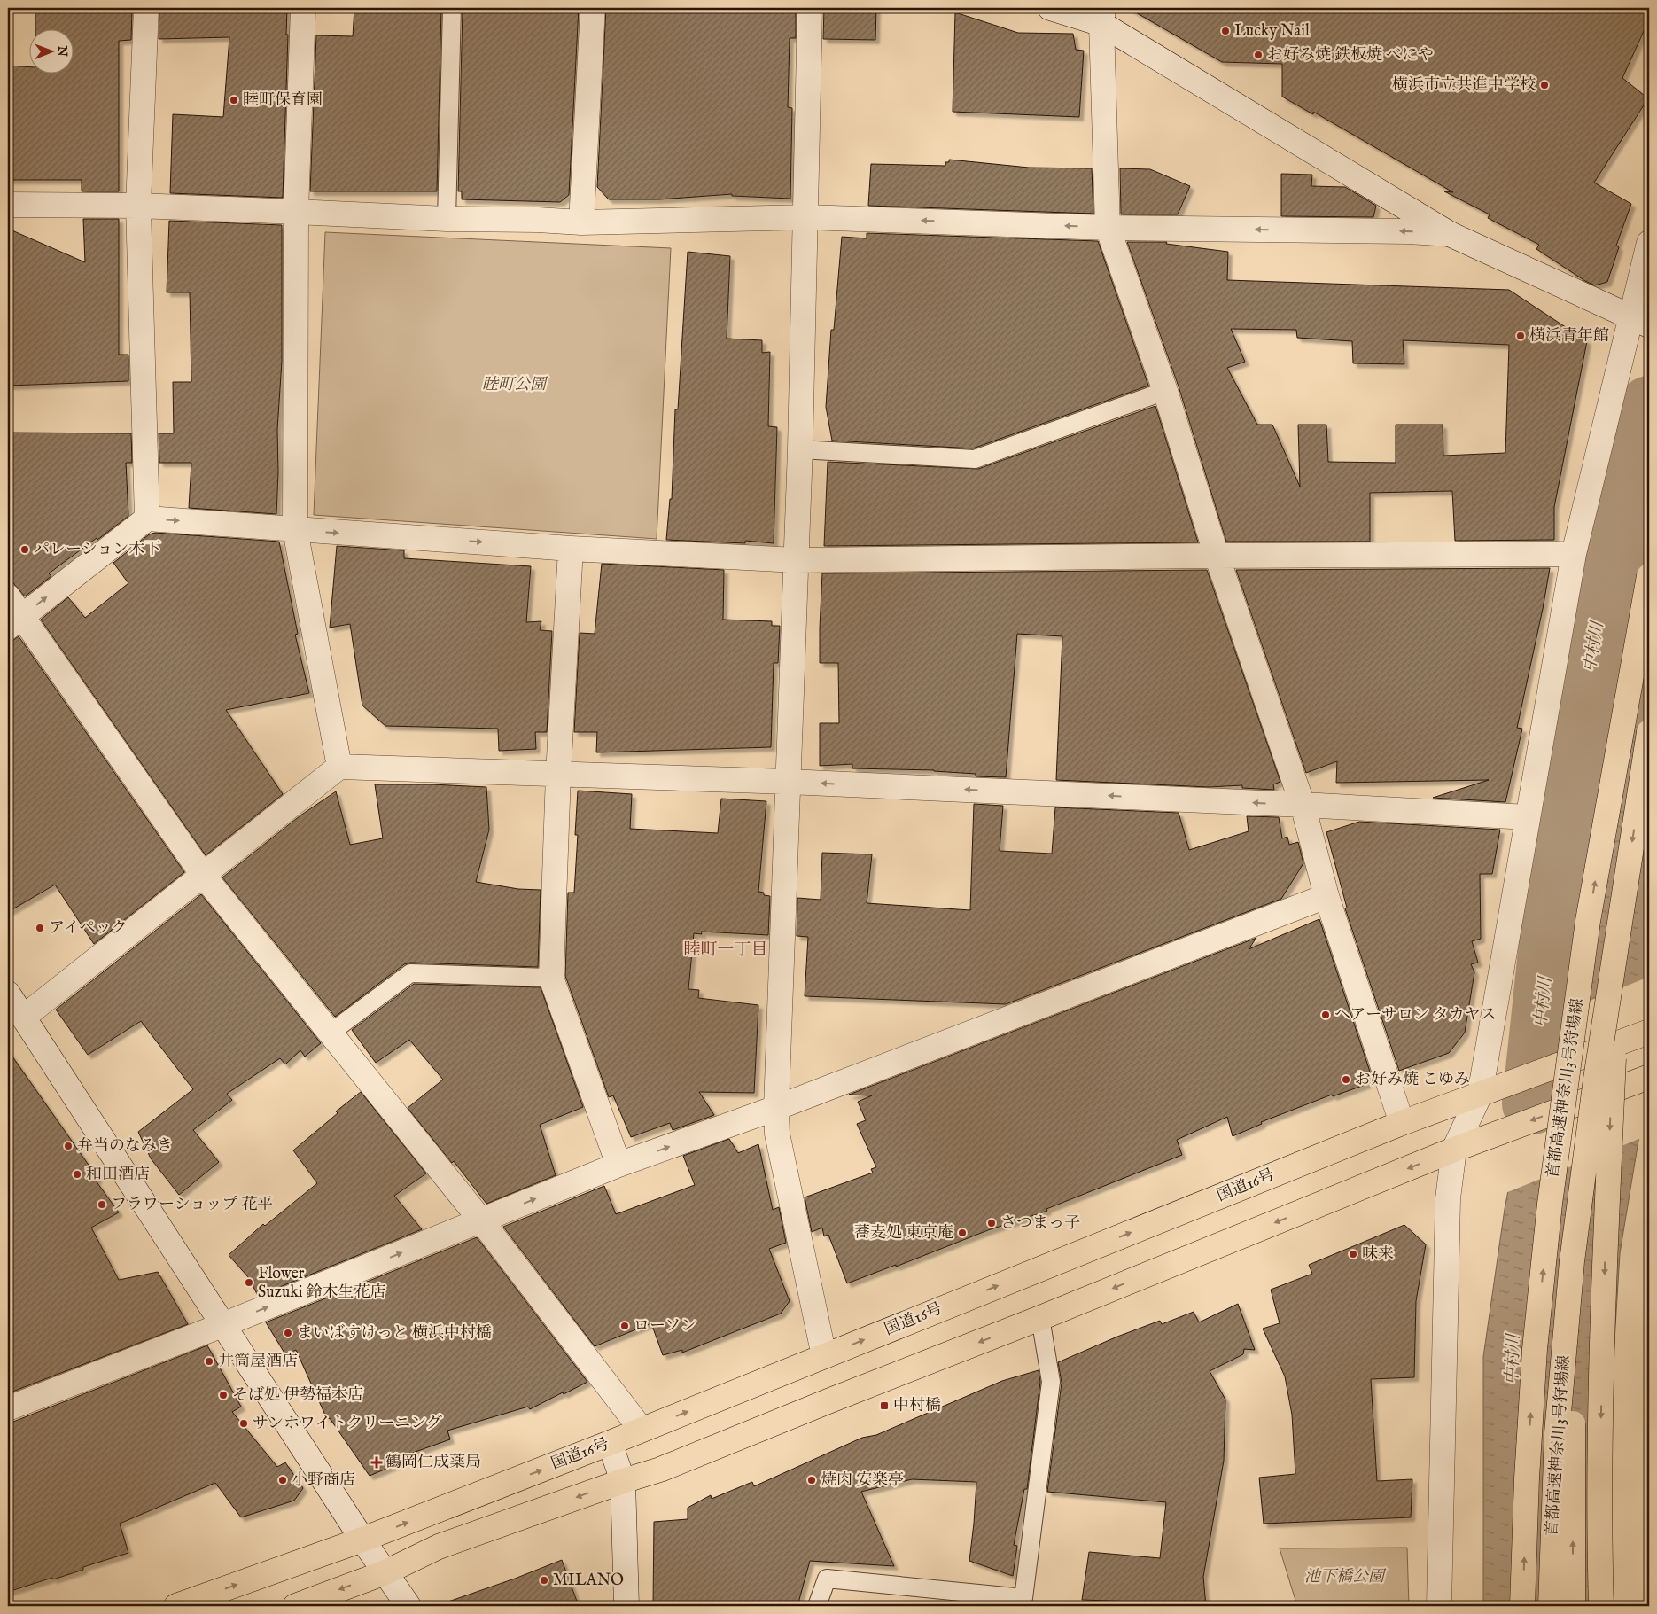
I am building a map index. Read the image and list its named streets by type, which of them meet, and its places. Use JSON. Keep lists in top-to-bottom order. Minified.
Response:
{"streets":{"highway":["首都高速神奈川3号狩場線","国道16号"]},"districts":["睦町一丁目"],"water":["中村川"],"parks":["睦町公園","池下橋公園"],"places":{"other":["Lucky Nail","お好み焼 鉄板焼 べにや","横浜市立共進中学校","睦町保育園","横浜青年館","パレーション木下","アイペック","ヘアーサロン タカヤス","お好み焼 こゆみ","弁当のなみき","和田酒店","フラワーショップ 花平","さつまっ子","蕎麦処 東京庵","味来","Flower Suzuki 鈴木生花店","ローソン","まいばすけっと 横浜中村橋","井筒屋酒店","そば処 伊勢福本店","サンホワイトクリーニング","小野商店","焼肉 安楽亭","MILANO"],"transit":["中村橋"],"health":["鶴岡仁成薬局"]},"north":"right"}
